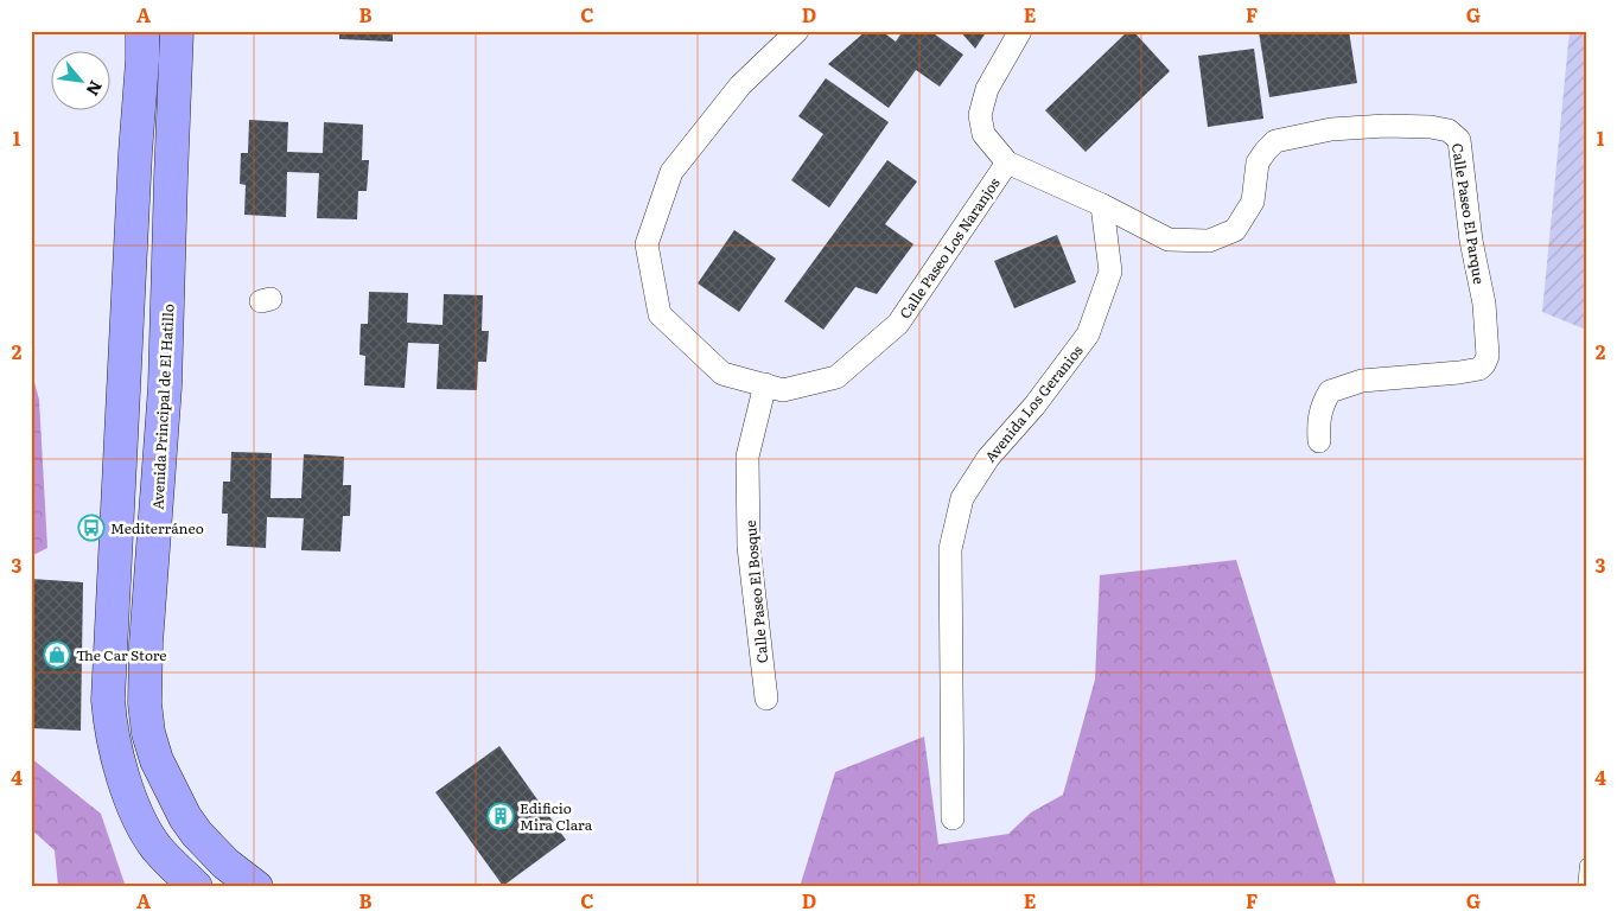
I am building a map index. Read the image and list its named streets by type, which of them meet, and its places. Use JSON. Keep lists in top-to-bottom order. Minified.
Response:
{"streets":{"main road":["Avenida Principal de El Hatillo"],"street":["Calle Paseo El Parque","Calle Paseo Los Naranjos","Avenida Los Geranios","Calle Paseo El Bosque"]},"crossings":[["Calle Paseo El Parque","Avenida Los Geranios"],["Calle Paseo Los Naranjos","Calle Paseo El Bosque"]],"places":{"bus stop":["Mediterráneo"],"shop":["The Car Store"],"building":["Edificio Mira Clara"]},"north":"bottom right","grid":{"columns":["A","B","C","D","E","F","G"],"rows":["1","2","3","4"]}}
